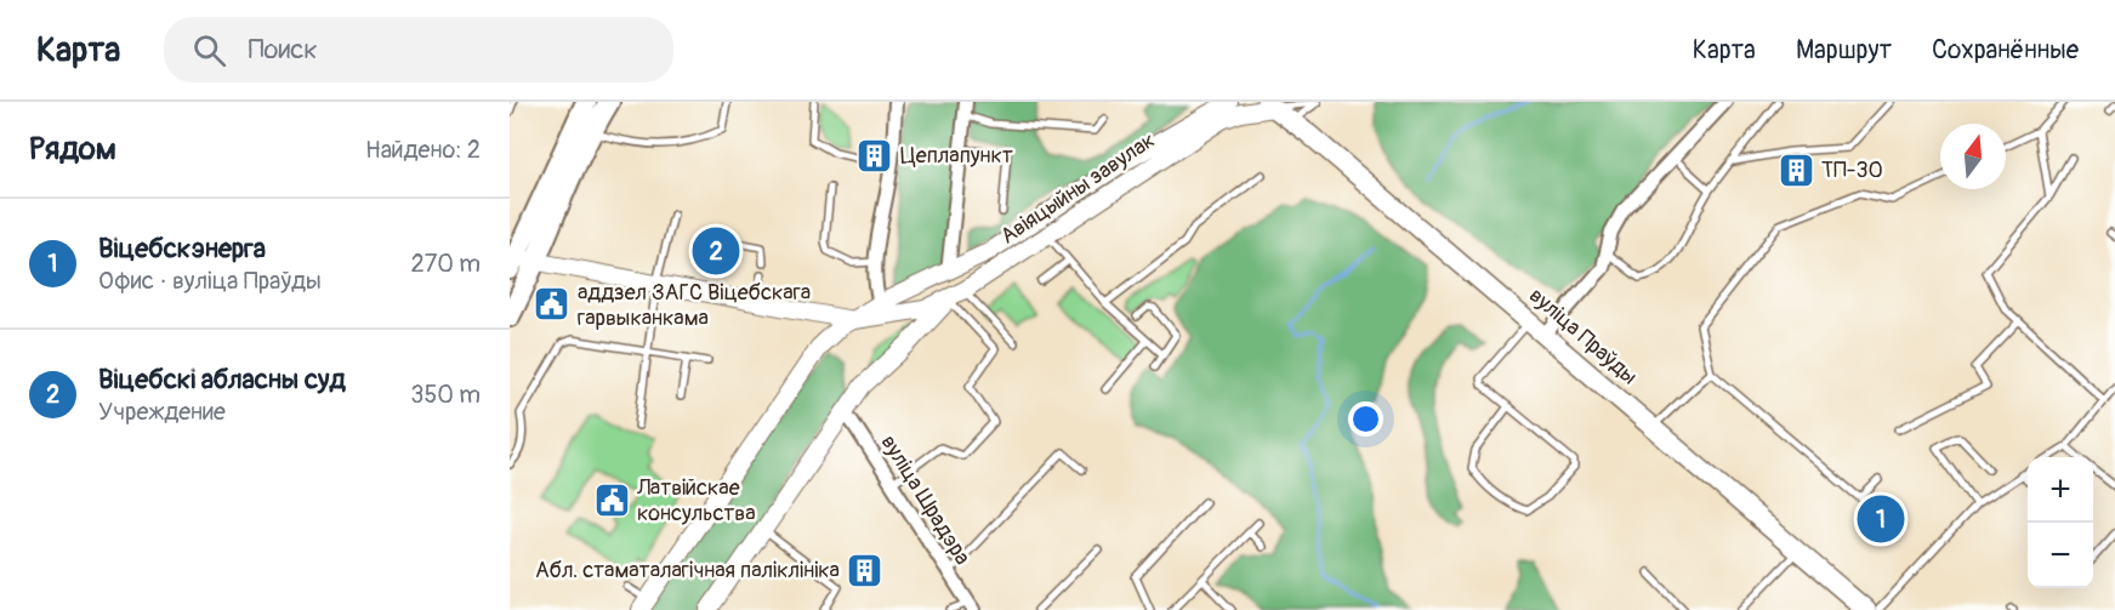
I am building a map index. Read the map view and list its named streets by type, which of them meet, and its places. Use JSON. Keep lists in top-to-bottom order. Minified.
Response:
{"streets":{"main road":["вуліца Праўды"],"street":["Авіяцыйны завулак","вуліца Шрадэра"]},"crossings":[["Авіяцыйны завулак","вуліца Праўды"]],"places":{"building":["Цеплапункт","ТП-30","Абл. стаматалагічная паліклініка"],"public building":["аддзел ЗАГС Віцебскага гарвыканкама","Латвійскае консульства"]},"north":"top","page":{"header":"Карта","search":"Поиск","nav":["Карта","Маршрут","Сохранённые"],"heading":["Рядом","Найдено: 2"],"list":[{"mark":"1","name":"Віцебскэнерга","note":"Офис · вуліца Праўды","value":"270 m"},{"mark":"2","name":"Віцебскі абласны суд","note":"Учреждение","value":"350 m"}],"pins":["2","1"],"map_buttons":["+","−"]}}
